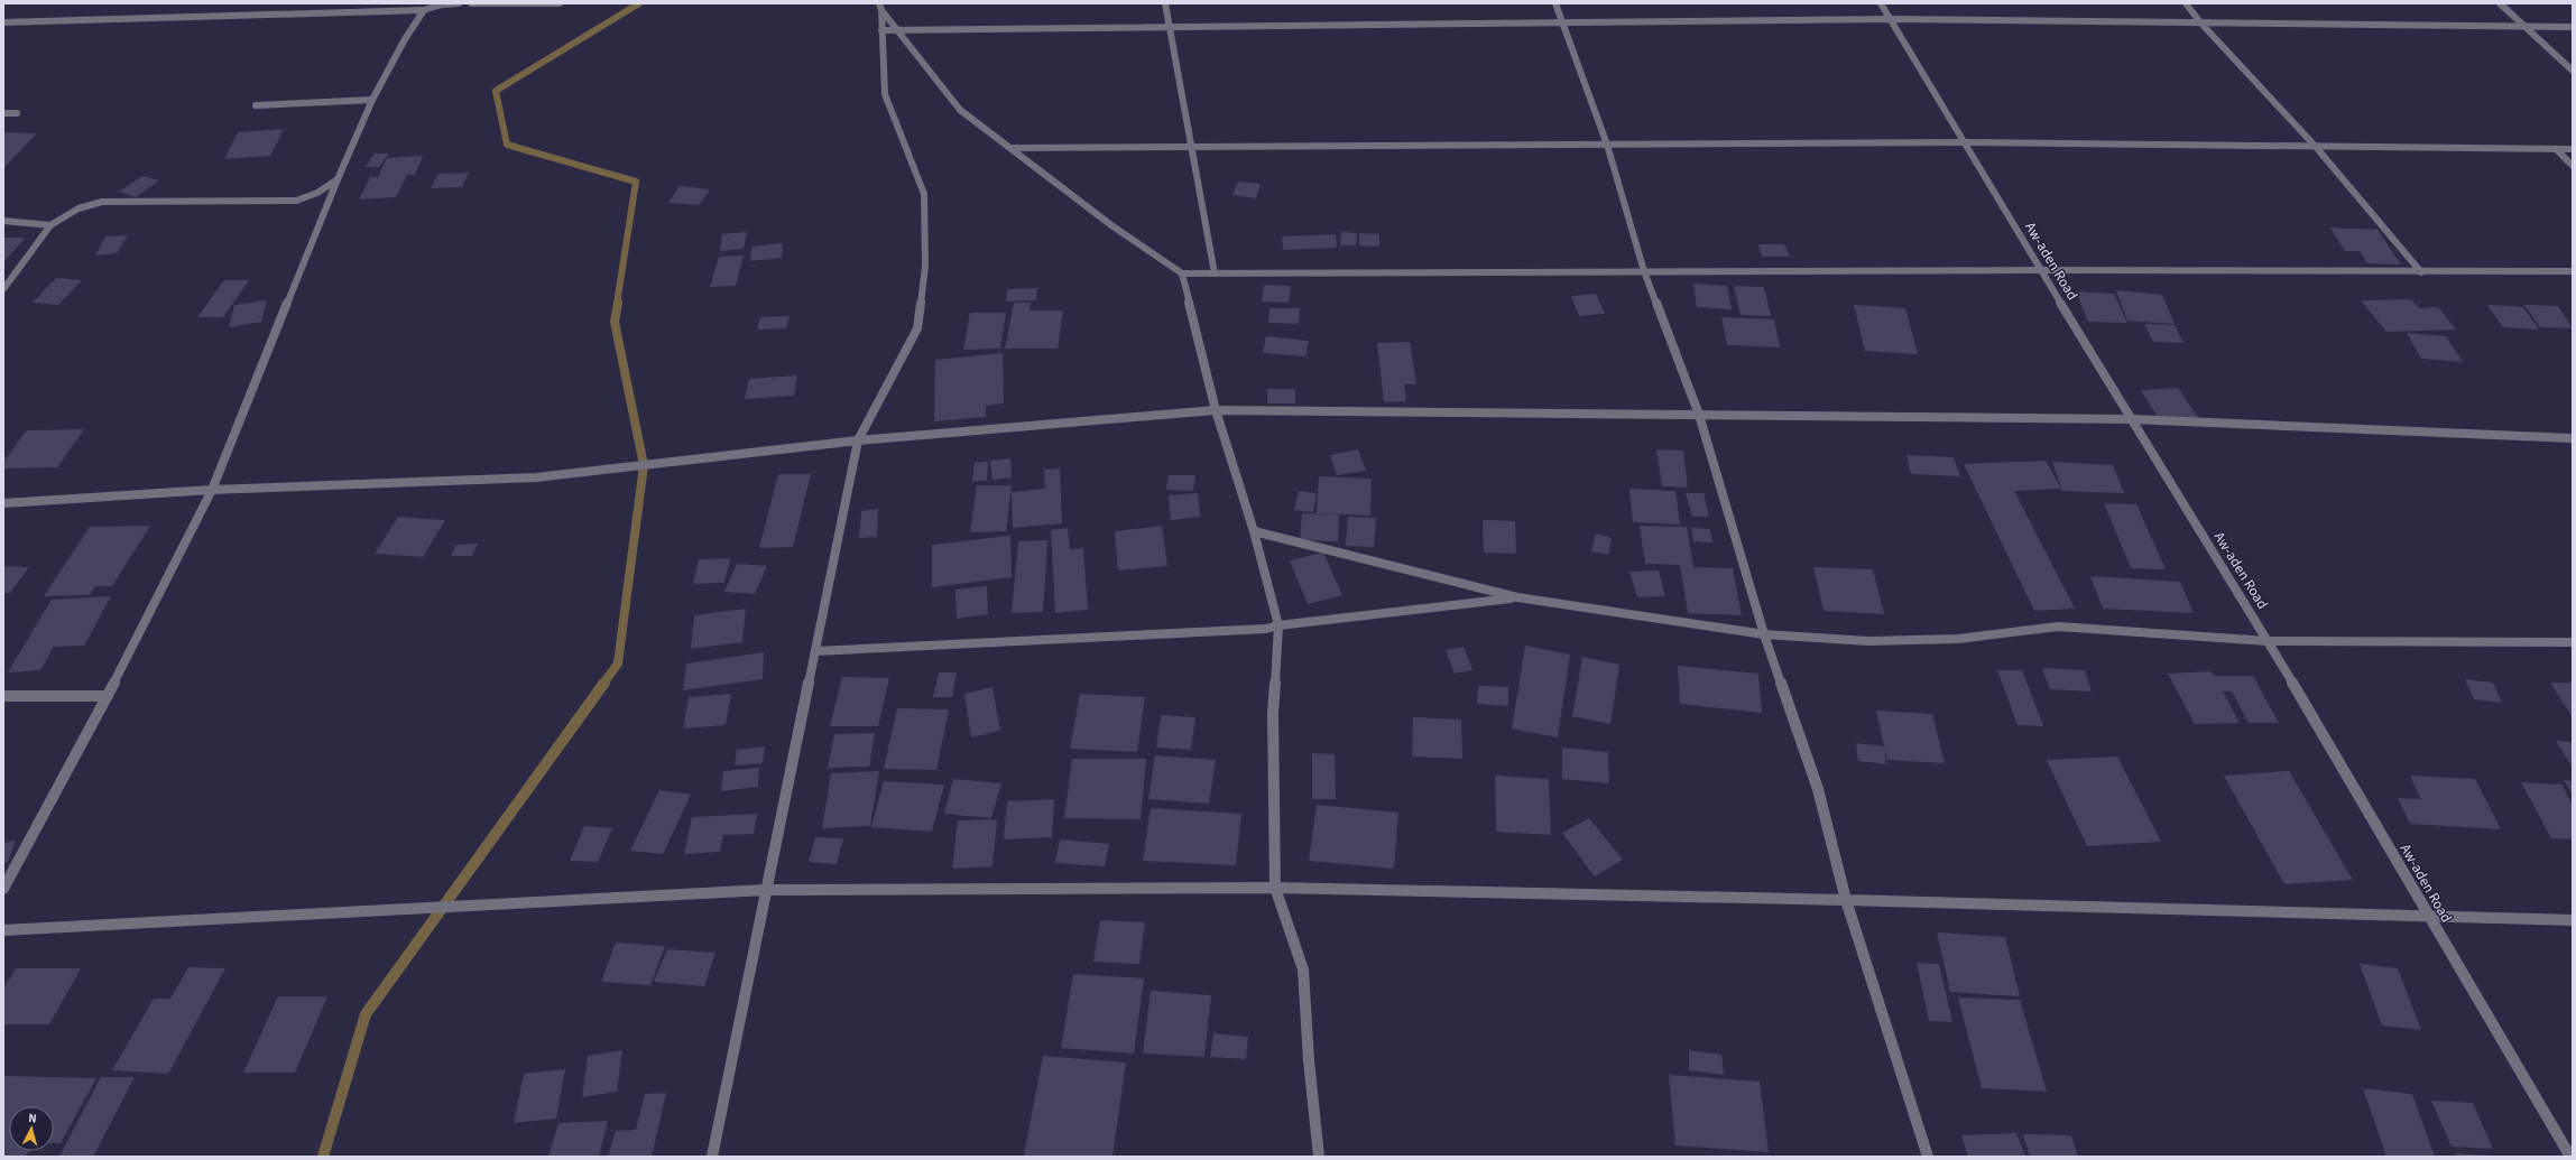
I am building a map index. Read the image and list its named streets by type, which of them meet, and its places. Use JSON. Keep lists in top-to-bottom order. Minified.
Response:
{"streets":{"street":["Aw-aden Road"]},"north":"top"}
